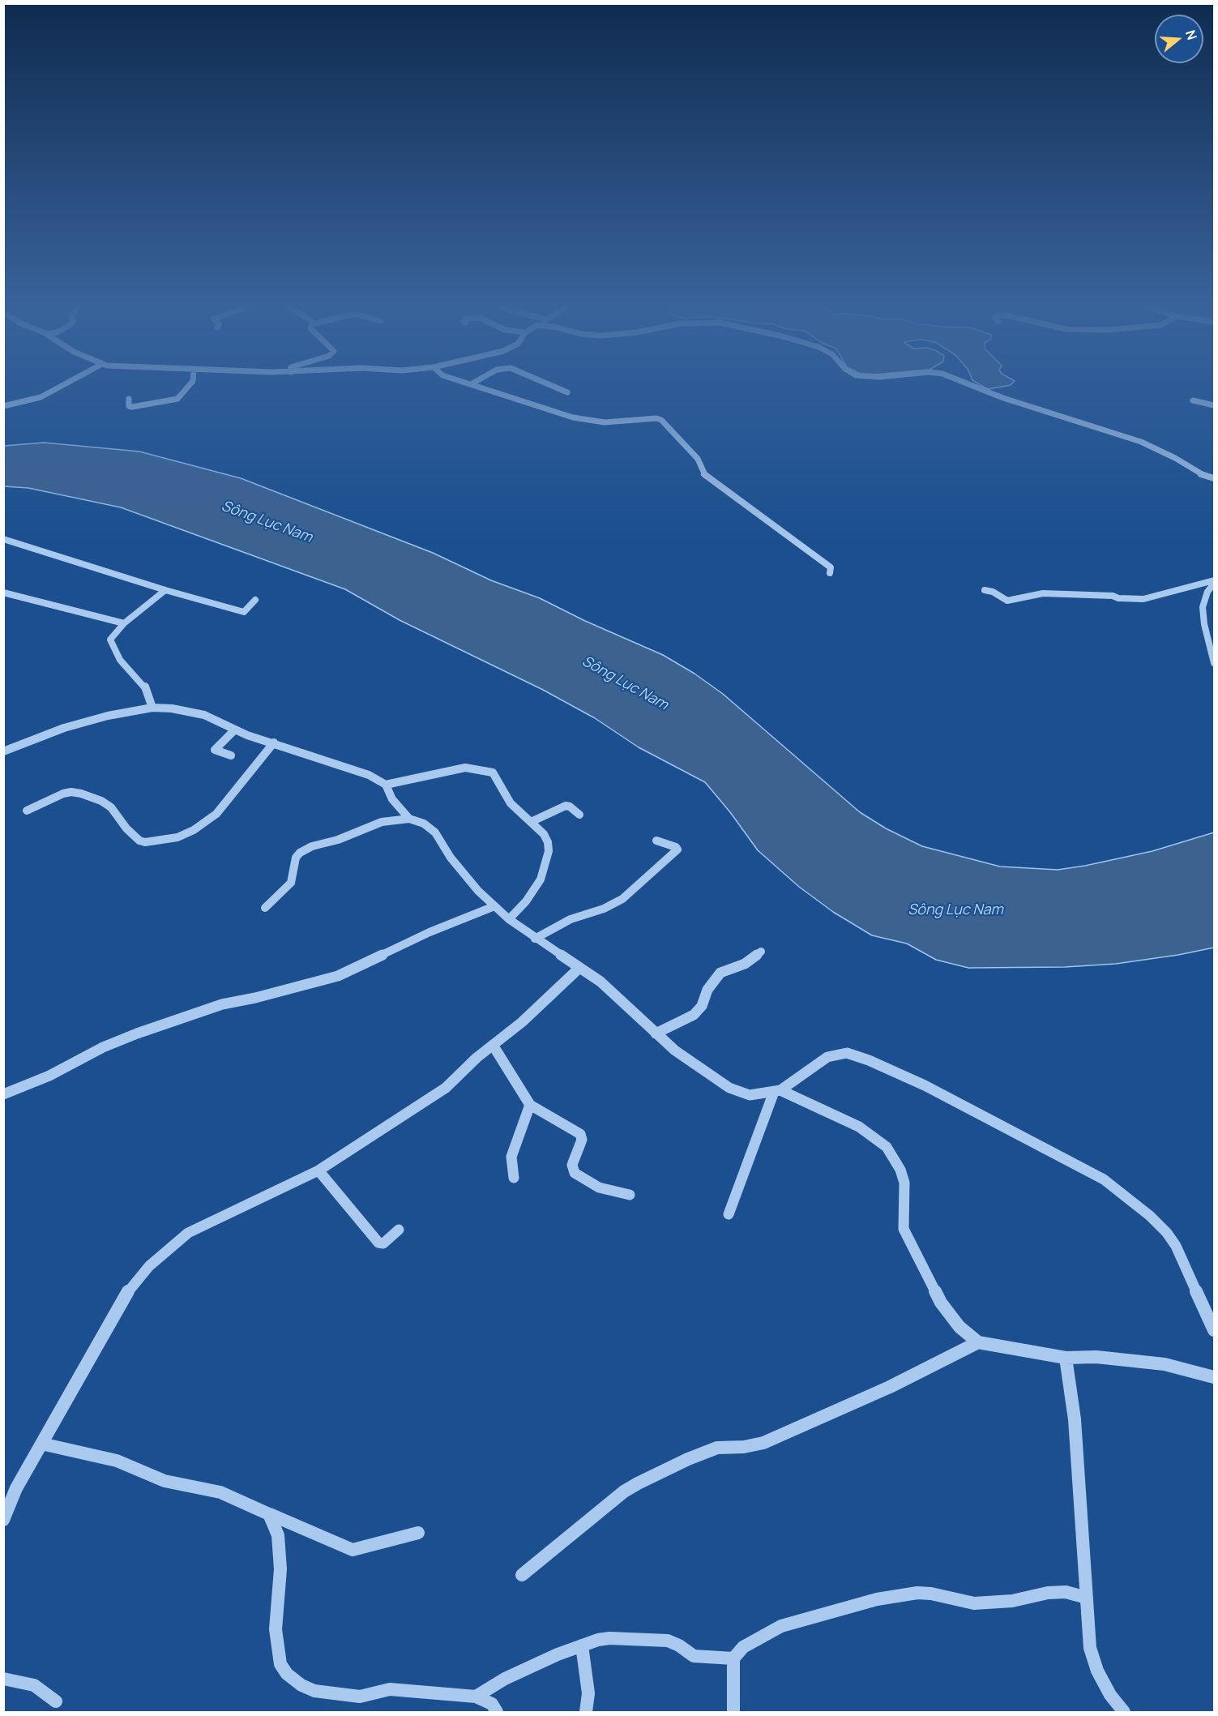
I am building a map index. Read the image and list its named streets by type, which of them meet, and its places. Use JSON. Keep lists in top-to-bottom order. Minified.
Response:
{"water":["Sông Lục Nam"],"north":"right"}
